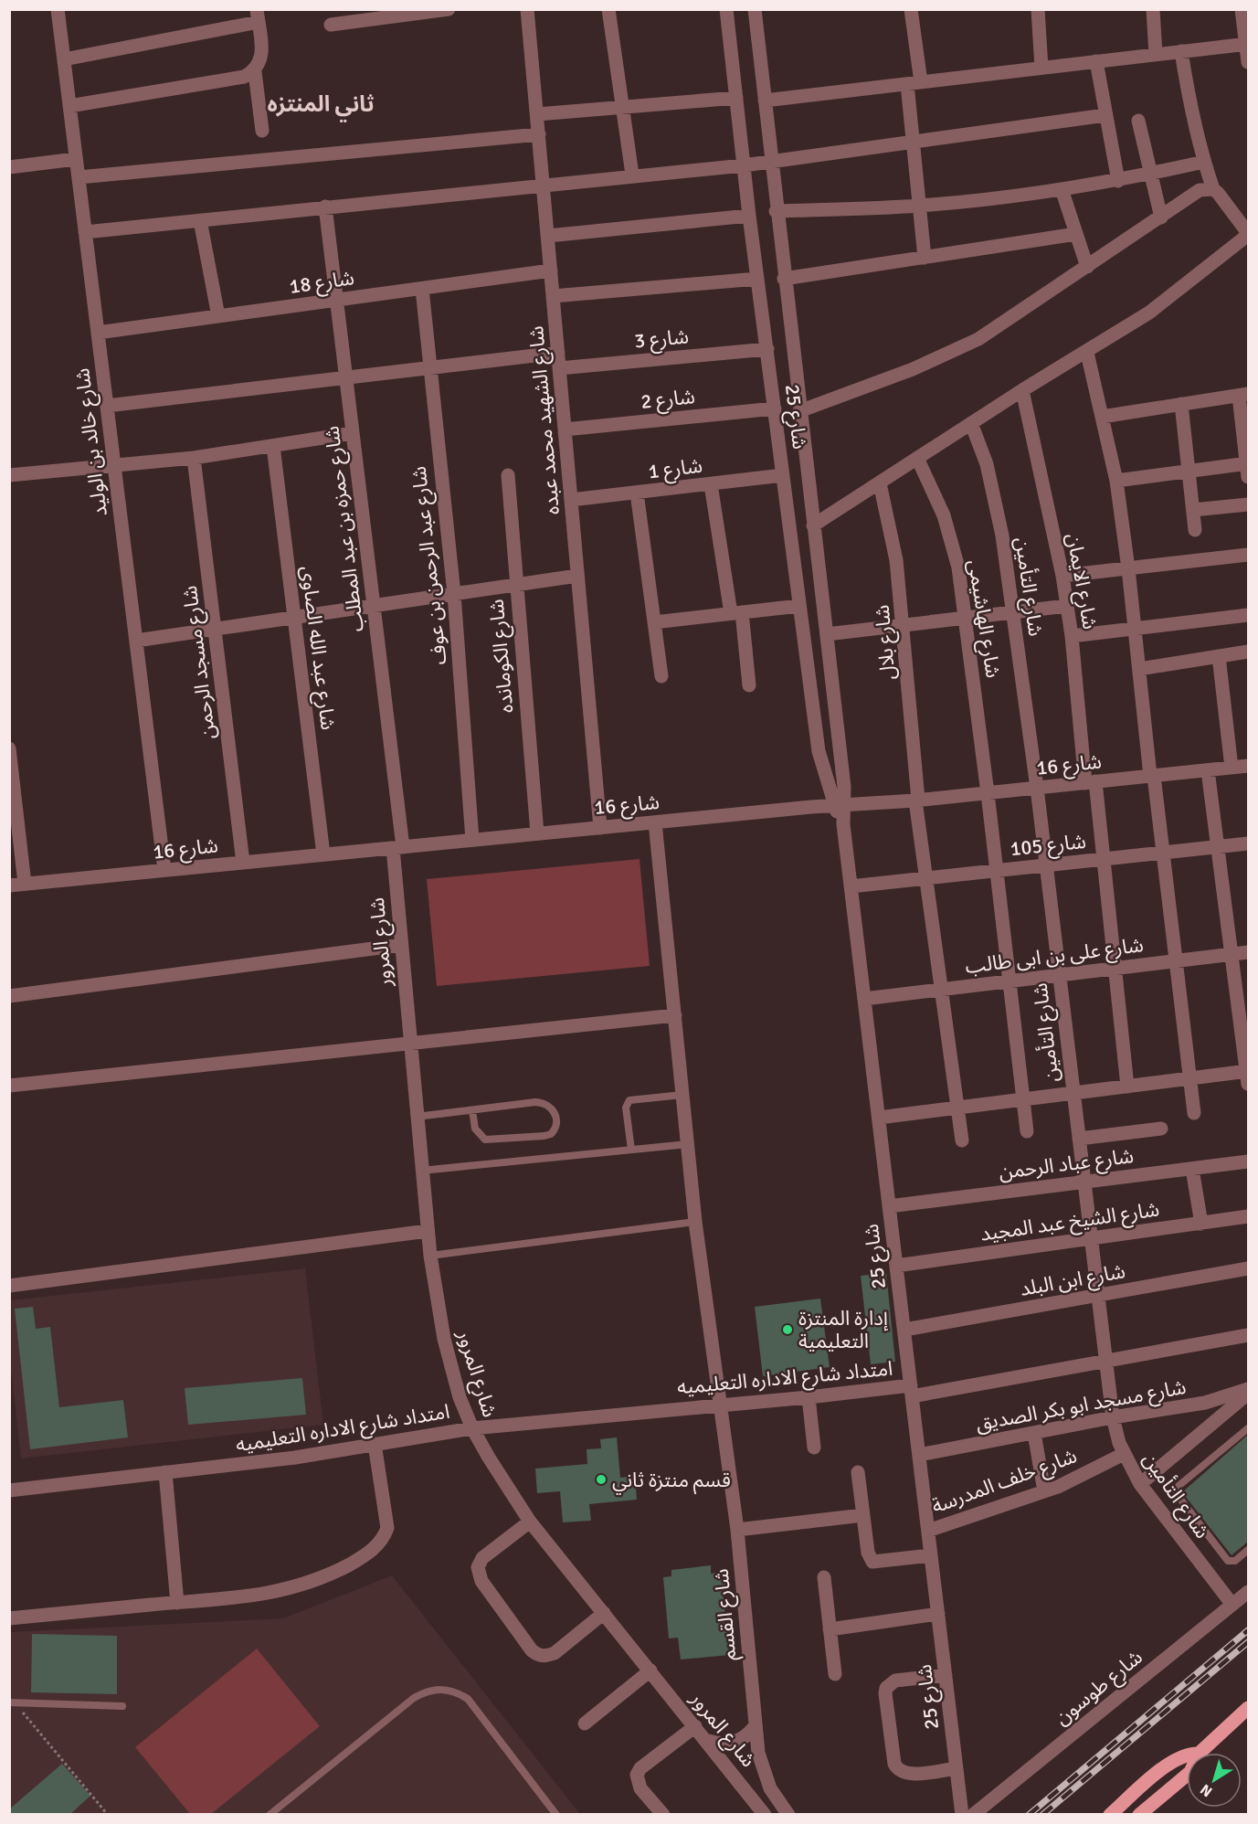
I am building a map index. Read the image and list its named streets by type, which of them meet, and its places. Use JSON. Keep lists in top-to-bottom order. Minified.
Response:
{"streets":{"street":["شارع 18","شارع 3","شارع 2","شارع 25","شارع الشهيد محمد عبده","شارع خالد بن الوليد","شارع 1","شارع حمزه بن عبد المطلب","شارع عبد الرحمن بن عوف","شارع الايمان","شارع التأمين","شارع الهاشيمى","شارع بلال","شارع عبد الله الصاوى","شارع الكومانده","شارع مسجد الرحمن","شارع 16","شارع 105","شارع المرور","شارع على بن ابى طالب","شارع عباد الرحمن","شارع الشيخ عبد المجيد","شارع ابن البلد","امتداد شارع الاداره التعليميه","شارع مسجد ابو بكر الصديق","شارع خلف المدرسة","شارع القسم","شارع طوسون"]},"crossings":[["شارع 18","شارع الشهيد محمد عبده"],["شارع 18","شارع خالد بن الوليد"],["شارع 18","شارع حمزه بن عبد المطلب"],["شارع 18","شارع عبد الرحمن بن عوف"],["شارع 3","شارع 25"],["شارع 3","شارع الشهيد محمد عبده"],["شارع 2","شارع 25"],["شارع 2","شارع الشهيد محمد عبده"],["شارع 25","شارع 1"],["شارع 25","شارع 16"],["شارع 25","شارع 105"],["شارع 25","شارع على بن ابى طالب"],["شارع 25","شارع عباد الرحمن"],["شارع 25","شارع الشيخ عبد المجيد"],["شارع 25","شارع ابن البلد"],["شارع 25","امتداد شارع الاداره التعليميه"],["شارع 25","شارع مسجد ابو بكر الصديق"],["شارع 25","شارع خلف المدرسة"],["شارع الشهيد محمد عبده","شارع 1"],["شارع الشهيد محمد عبده","شارع 16"],["شارع خالد بن الوليد","شارع 16"],["شارع حمزه بن عبد المطلب","شارع 16"],["شارع حمزه بن عبد المطلب","شارع المرور"],["شارع عبد الرحمن بن عوف","شارع 16"],["شارع الايمان","شارع 16"],["شارع الايمان","شارع 105"],["شارع الايمان","شارع على بن ابى طالب"],["شارع التأمين","شارع 16"],["شارع التأمين","شارع 105"],["شارع التأمين","شارع على بن ابى طالب"],["شارع التأمين","شارع عباد الرحمن"],["شارع التأمين","شارع الشيخ عبد المجيد"],["شارع التأمين","شارع ابن البلد"],["شارع التأمين","امتداد شارع الاداره التعليميه"],["شارع التأمين","شارع مسجد ابو بكر الصديق"],["شارع التأمين","شارع خلف المدرسة"],["شارع التأمين","شارع طوسون"],["شارع الهاشيمى","شارع 16"],["شارع الهاشيمى","شارع 105"],["شارع الهاشيمى","شارع على بن ابى طالب"],["شارع بلال","شارع 16"],["شارع بلال","شارع 105"],["شارع بلال","شارع على بن ابى طالب"],["شارع عبد الله الصاوى","شارع 16"],["شارع الكومانده","شارع 16"],["شارع مسجد الرحمن","شارع 16"],["شارع 16","شارع المرور"],["شارع 16","شارع القسم"],["شارع المرور","امتداد شارع الاداره التعليميه"],["امتداد شارع الاداره التعليميه","شارع القسم"]],"districts":["ثاني المنتزه"],"places":["إدارة المنتزة التعليمية","قسم منتزة ثاني"],"north":"bottom left"}
